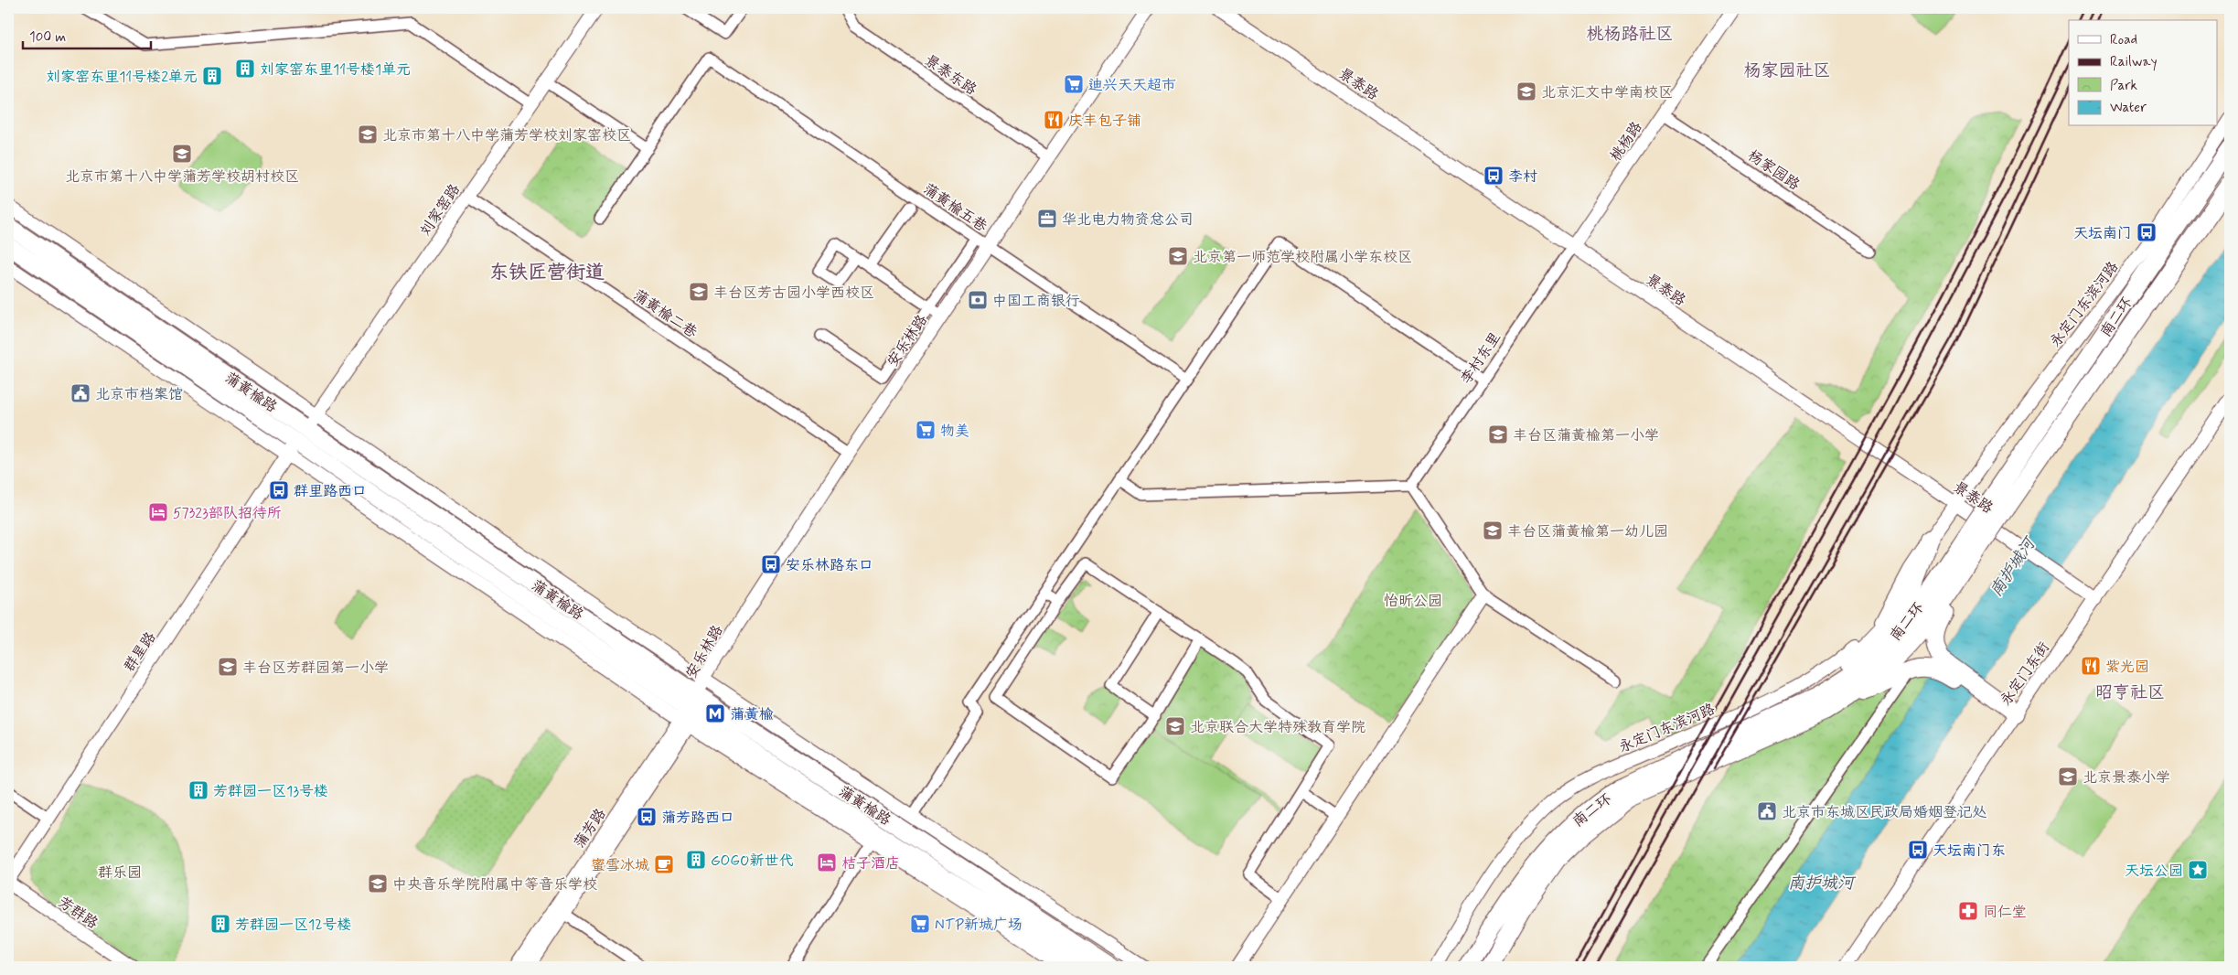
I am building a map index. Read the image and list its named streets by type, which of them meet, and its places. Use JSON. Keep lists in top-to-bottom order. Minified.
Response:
{"streets":{"highway":["南二环"],"main road":["蒲黄榆路"],"street":["景泰东路","景泰路","桃杨路","杨家园路","蒲黄榆五巷","刘家窑路","永定门东滨河路","蒲黄榆二巷","安乐林路","李村东里","群星路","永定门东街","蒲芳路","芳群路"]},"crossings":[["景泰东路","安乐林路"],["景泰路","桃杨路"],["景泰路","永定门东滨河路"],["景泰路","李村东里"],["景泰路","永定门东街"],["桃杨路","杨家园路"],["桃杨路","李村东里"],["蒲黄榆五巷","安乐林路"],["刘家窑路","蒲黄榆二巷"],["刘家窑路","蒲黄榆路"],["刘家窑路","群星路"],["蒲黄榆二巷","安乐林路"],["安乐林路","蒲黄榆路"],["安乐林路","蒲芳路"],["蒲黄榆路","群星路"],["蒲黄榆路","蒲芳路"]],"districts":["桃杨路社区","杨家园社区","东铁匠营街道","昭亨社区"],"water":["南护城河"],"parks":["怡昕公园","群乐园"],"places":{"building":["刘家窑东里11号楼1单元","刘家窑东里11号楼2单元","芳群园一区13号楼","GOGO新世代","芳群园一区12号楼"],"supermarket":["迪兴天天超市","物美","NTP新城广场"],"school or university":["北京汇文中学南校区","北京市第十八中学蒲芳学校刘家窑校区","北京市第十八中学蒲芳学校胡村校区","北京第一师范学校附属小学东校区","丰台区芳古园小学西校区","丰台区蒲黄榆第一小学","丰台区蒲黄榆第一幼儿园","丰台区芳群园第一小学","北京联合大学特殊教育学院","北京景泰小学","中央音乐学院附属中等音乐学校"],"restaurant":["庆丰包子铺","紫光园"],"bus stop":["李村","天坛南门","群里路西口","安乐林路东口","蒲芳路西口","天坛南门东"],"office":["华北电力物资总公司"],"bank":["中国工商银行"],"public building":["北京市档案馆","北京市东城区民政局婚姻登记处"],"hotel":["57323部队招待所","桔子酒店"],"metro station":["蒲黄榆"],"cafe":["蜜雪冰城"],"place":["天坛公园"],"pharmacy":["同仁堂"]},"legend":["Road","Railway","Park","Water"],"scale_bar":"100 m"}
